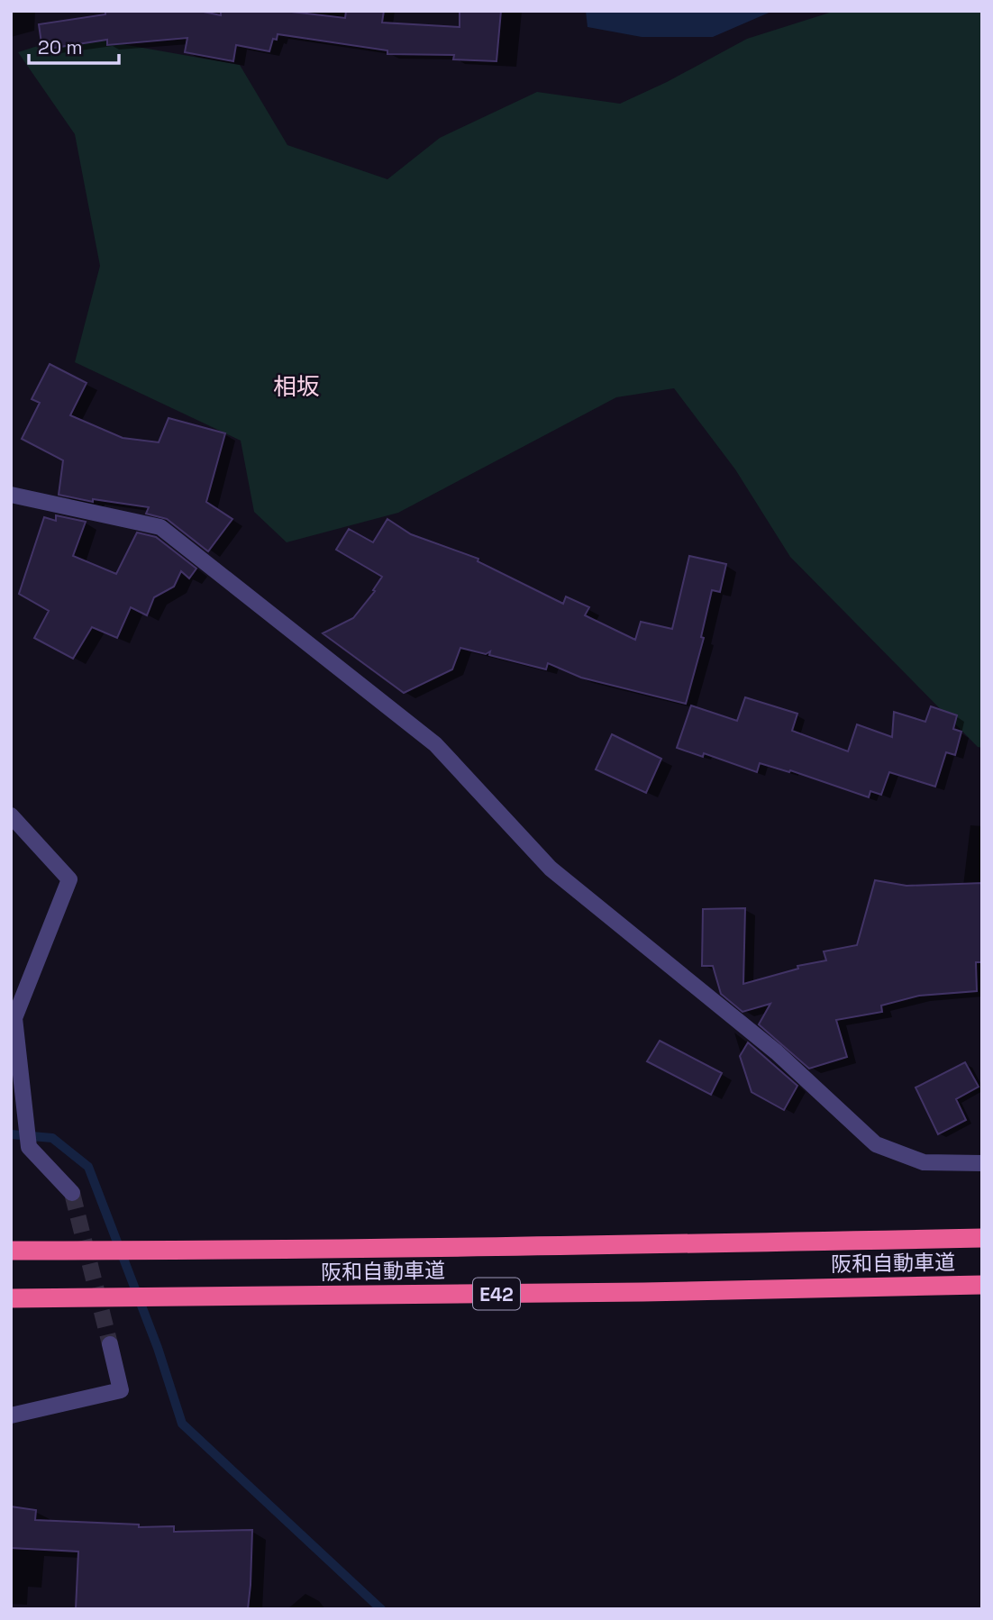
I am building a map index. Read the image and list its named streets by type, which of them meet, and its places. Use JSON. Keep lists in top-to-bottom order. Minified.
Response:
{"streets":{"highway":["阪和自動車道","E42"]},"districts":["相坂"],"scale_bar":"20 m"}
